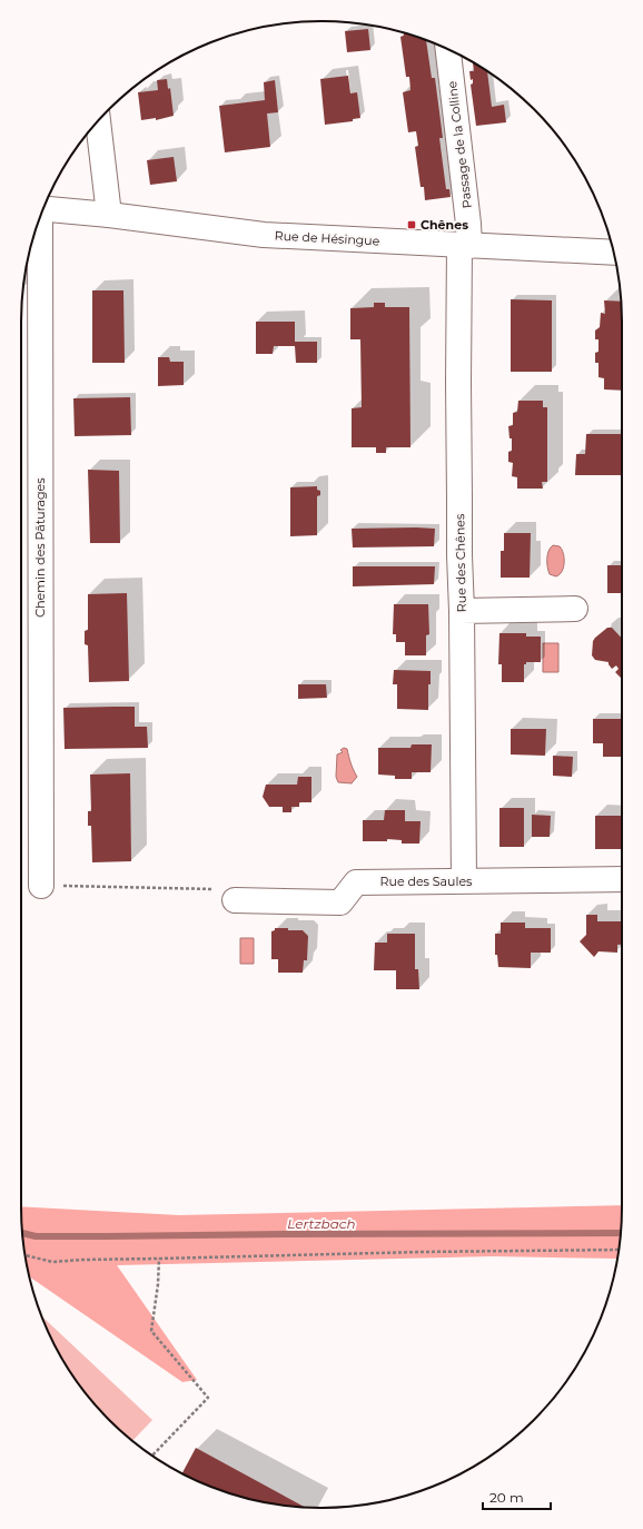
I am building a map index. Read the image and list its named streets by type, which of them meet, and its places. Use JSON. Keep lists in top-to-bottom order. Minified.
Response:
{"streets":{"street":["Passage de la Colline","Rue de Hésingue","Chemin des Pâturages","Rue des Chênes","Rue des Saules"]},"crossings":[["Passage de la Colline","Rue de Hésingue"],["Passage de la Colline","Rue des Chênes"],["Rue de Hésingue","Rue des Chênes"],["Rue des Chênes","Rue des Saules"]],"water":["Lertzbach"],"places":{"transit":["Chênes"]},"scale_bar":"20 m"}
